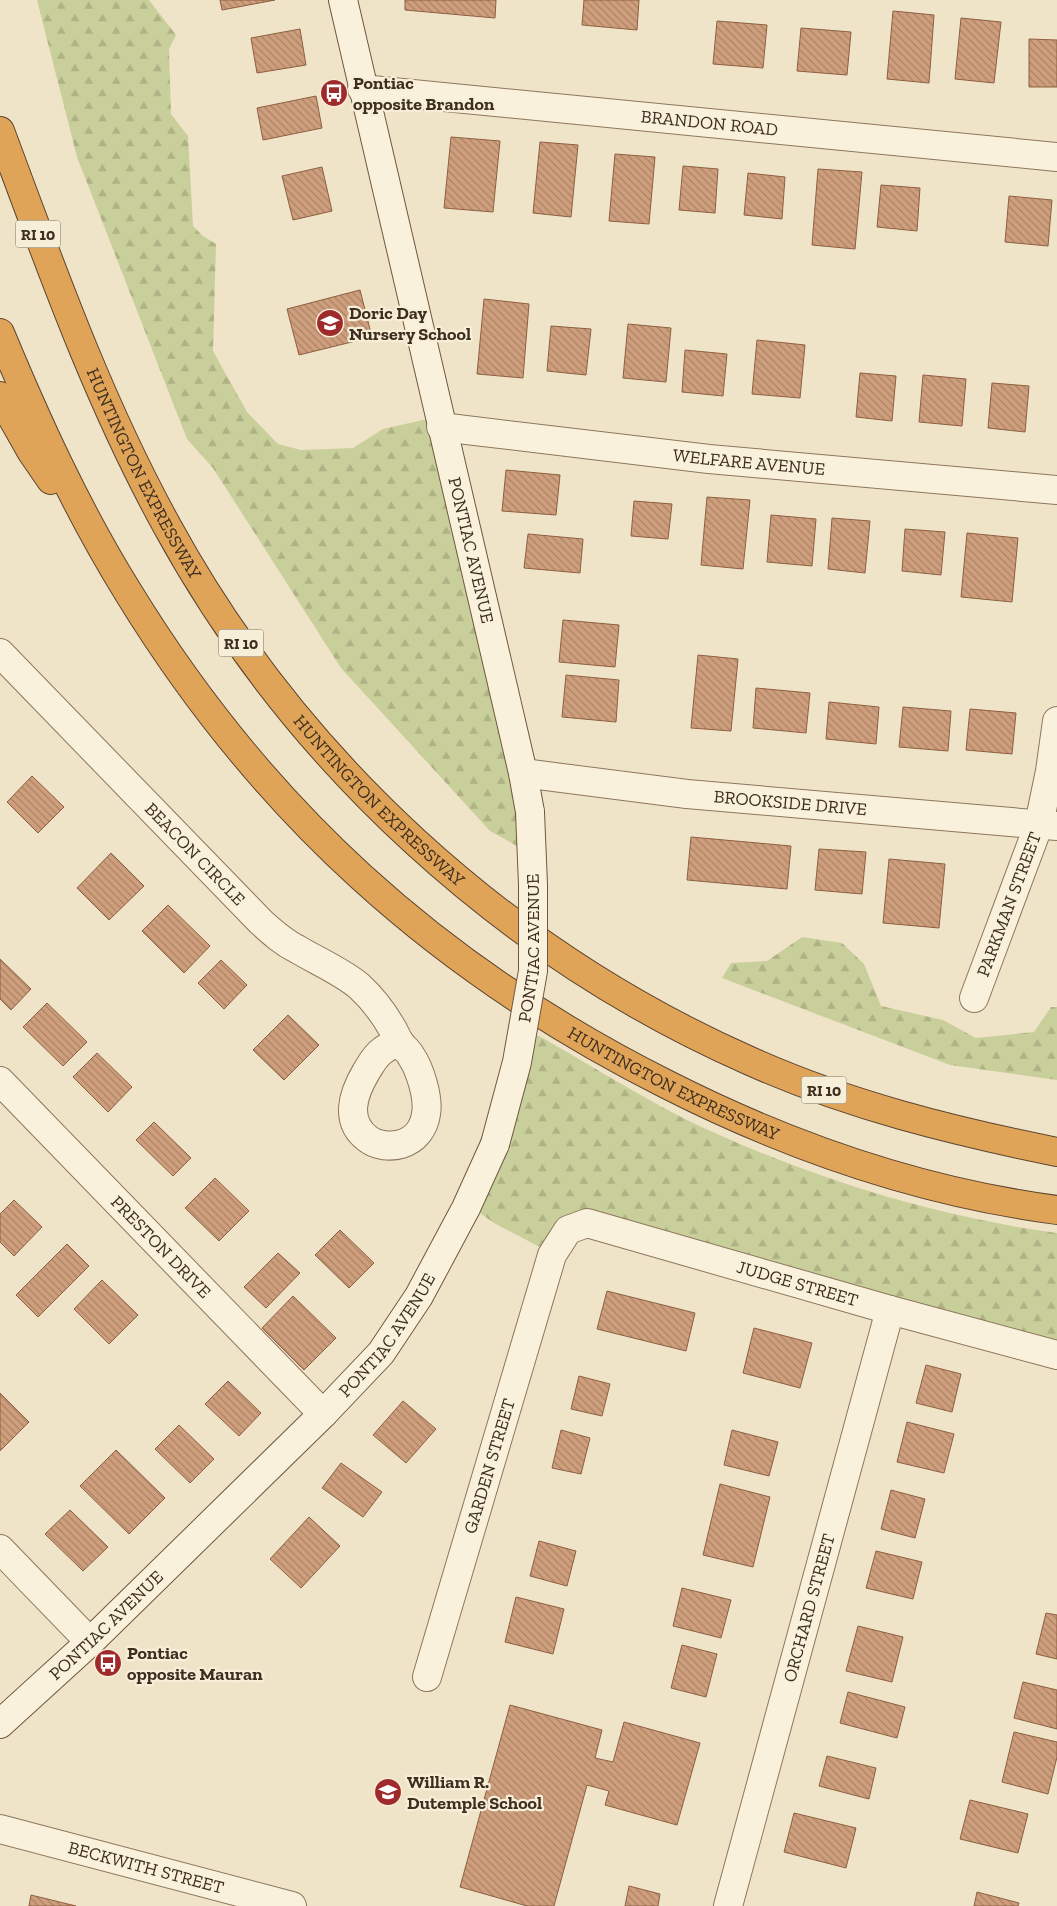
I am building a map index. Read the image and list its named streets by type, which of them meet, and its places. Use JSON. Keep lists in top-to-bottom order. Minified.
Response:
{"streets":{"highway":["RI 10","HUNTINGTON EXPRESSWAY"],"street":["BRANDON ROAD","WELFARE AVENUE","PONTIAC AVENUE","BROOKSIDE DRIVE","BEACON CIRCLE","PARKMAN STREET","PRESTON DRIVE","JUDGE STREET","GARDEN STREET","ORCHARD STREET","BECKWITH STREET"]},"crossings":[["BRANDON ROAD","PONTIAC AVENUE"],["WELFARE AVENUE","PONTIAC AVENUE"],["PONTIAC AVENUE","BROOKSIDE DRIVE"],["PONTIAC AVENUE","PRESTON DRIVE"],["BROOKSIDE DRIVE","PARKMAN STREET"],["JUDGE STREET","GARDEN STREET"],["JUDGE STREET","ORCHARD STREET"]],"places":{"bus stop":["Pontiac opposite Brandon","Pontiac opposite Mauran"],"school or university":["Doric Day Nursery School","William R. Dutemple School"]}}
